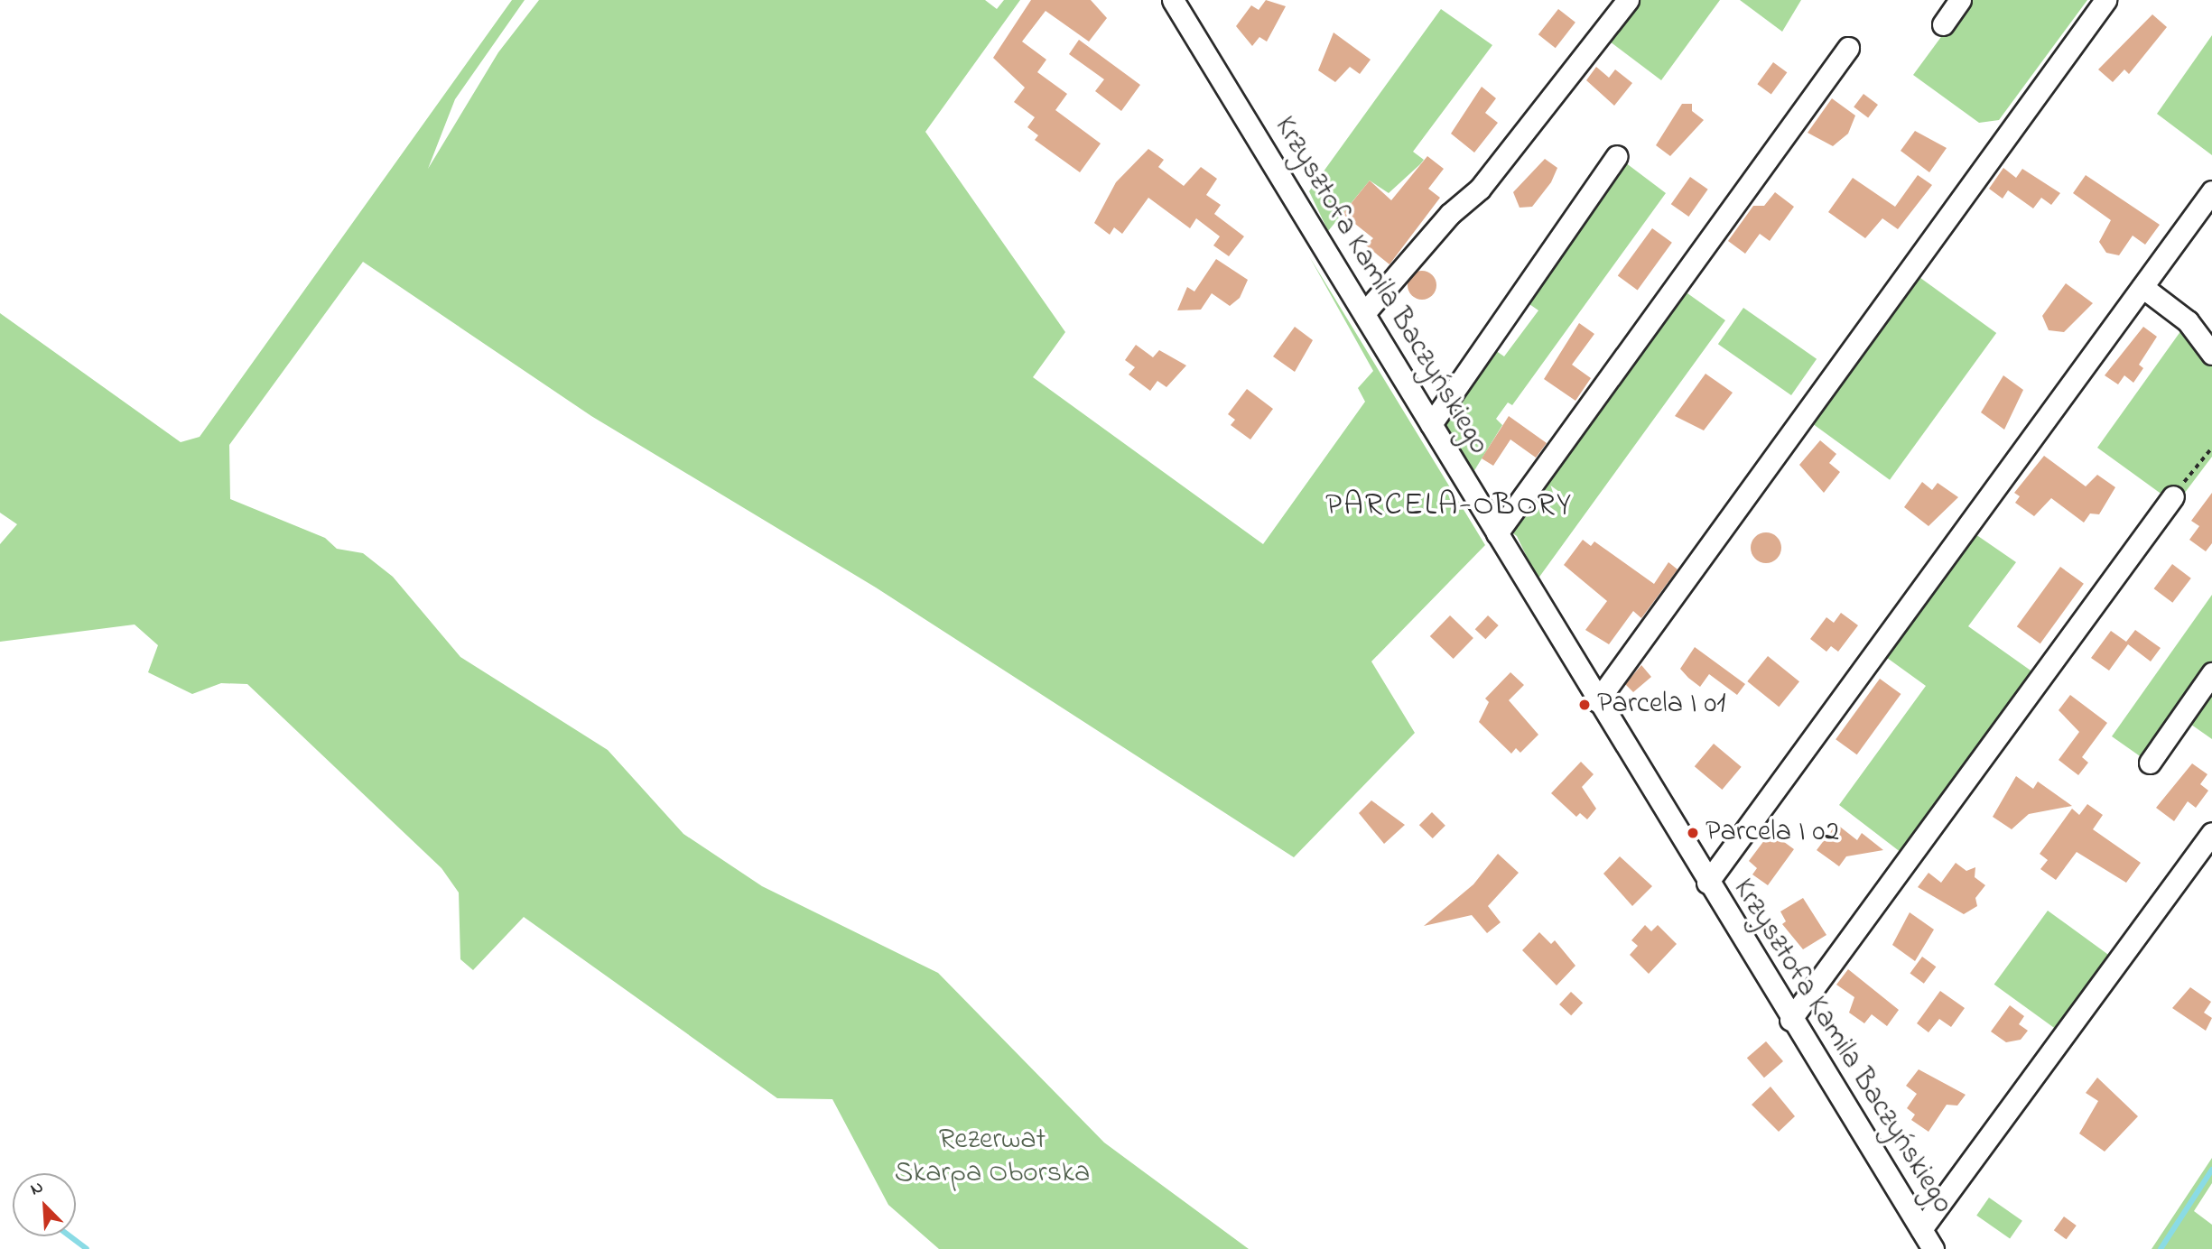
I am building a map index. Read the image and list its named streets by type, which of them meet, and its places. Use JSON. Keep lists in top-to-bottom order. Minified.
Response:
{"streets":{"street":["Krzysztofa Kamila Baczyńskiego"]},"districts":["PARCELA-OBORY"],"parks":["Rezerwat Skarpa Oborska"],"places":["Parcela I 01","Parcela I 02"],"north":"top left"}
